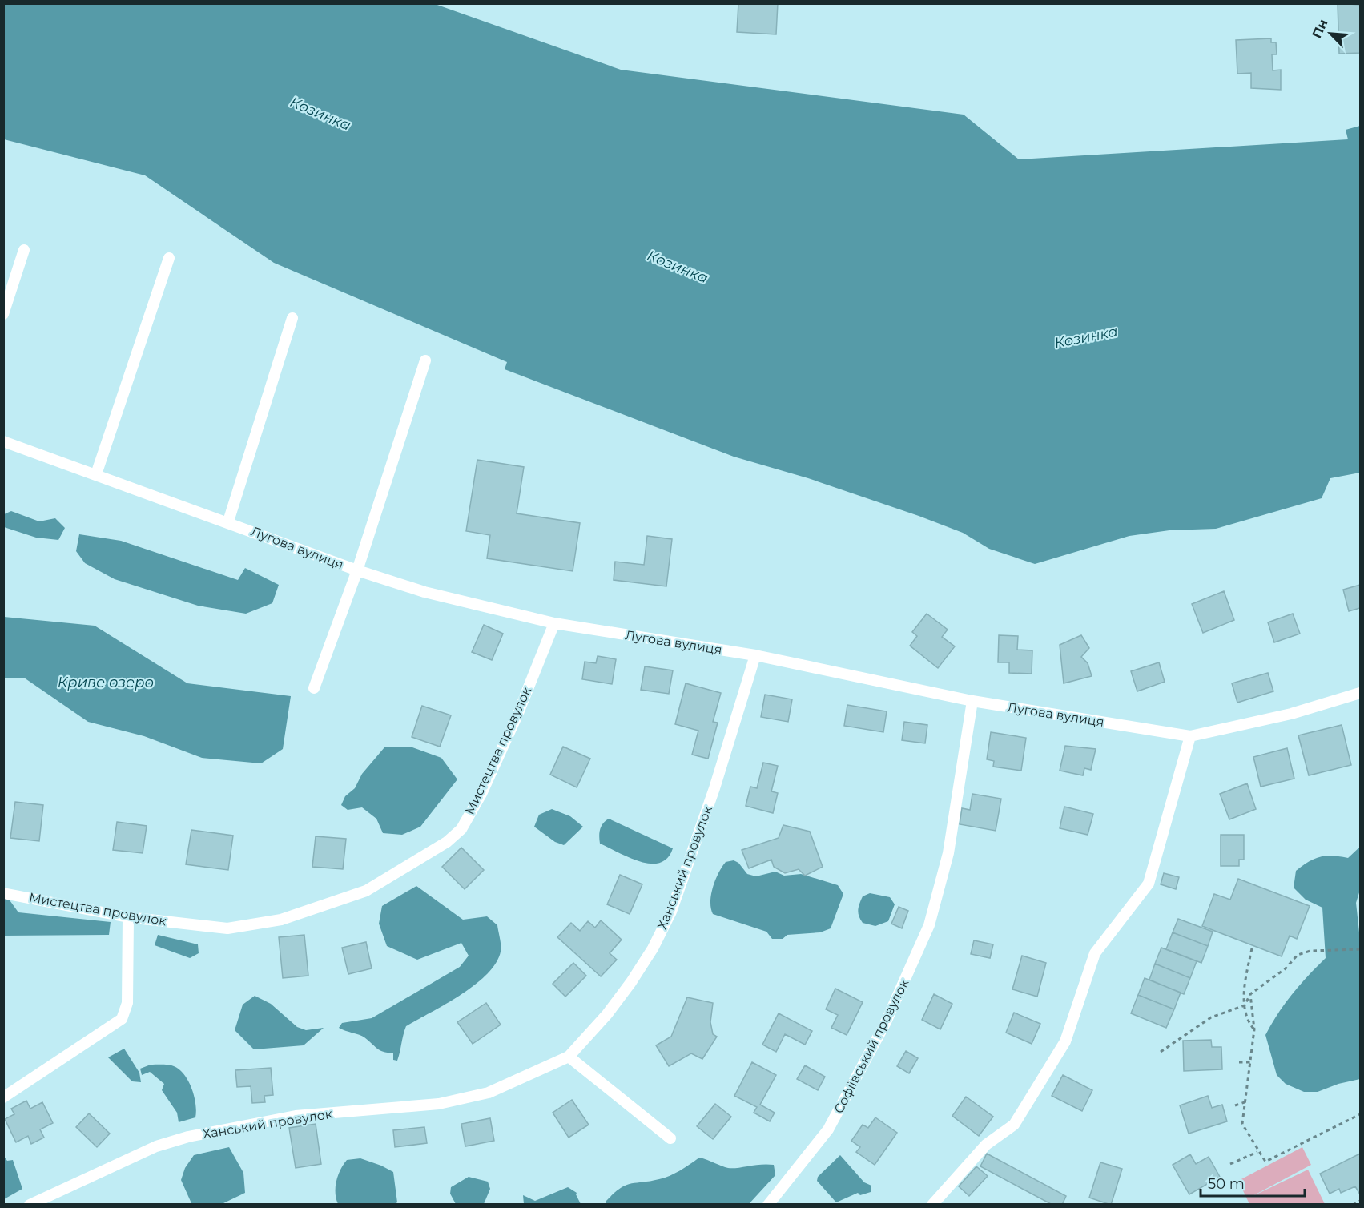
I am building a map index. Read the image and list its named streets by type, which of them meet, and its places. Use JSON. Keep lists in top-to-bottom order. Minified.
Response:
{"streets":{"street":["Лугова вулиця","Мистецтва провулок","Ханський провулок","Софіївський провулок"]},"crossings":[["Лугова вулиця","Мистецтва провулок"],["Лугова вулиця","Ханський провулок"],["Лугова вулиця","Софіївський провулок"]],"water":["Козинка","Криве озеро"],"scale_bar":"50 m","north":"top left"}
